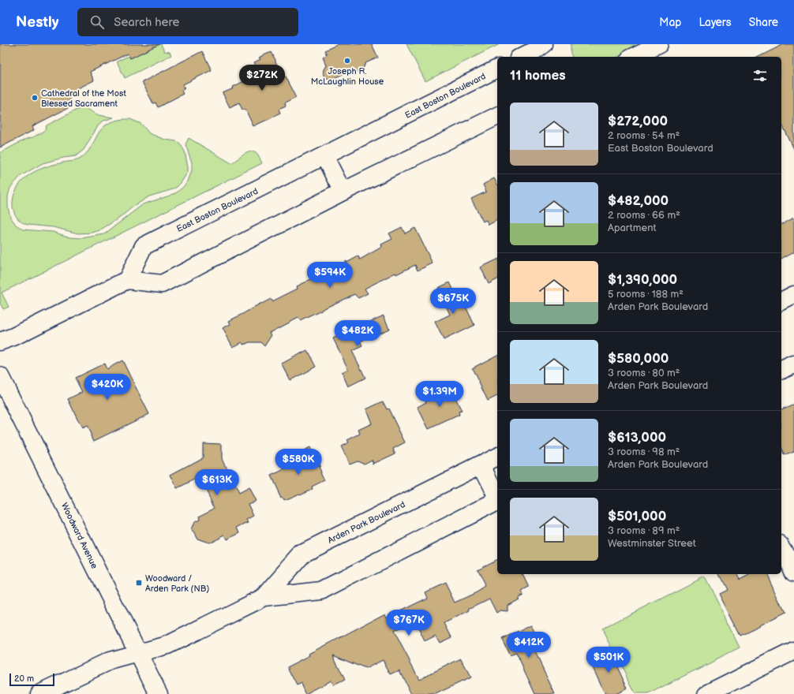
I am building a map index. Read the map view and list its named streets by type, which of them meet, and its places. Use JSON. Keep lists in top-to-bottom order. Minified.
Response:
{"streets":{"street":["East Boston Boulevard","Arden Park Boulevard","Woodward Avenue"]},"crossings":[["Arden Park Boulevard","Woodward Avenue"]],"places":{"other":["Joseph R. McLaughlin House","Cathedral of the Most Blessed Sacrament"],"transit":["Woodward / Arden Park (NB)"]},"scale_bar":"20 m","page":{"header":"Nestly","search":"Search here","nav":["Map","Layers","Share"],"heading":"11 homes","price":["$272K","$594K","$675K","$482K","$420K","$1.39M","$580K","$613K","$767K","$412K","$501K"],"list":[{"name":"$272,000","note":"2 rooms · 54 m² · East Boston Boulevard"},{"name":"$482,000","note":"2 rooms · 66 m² · Apartment"},{"name":"$1,390,000","note":"5 rooms · 188 m² · Arden Park Boulevard"},{"name":"$580,000","note":"3 rooms · 80 m² · Arden Park Boulevard"},{"name":"$613,000","note":"3 rooms · 98 m² · Arden Park Boulevard"},{"name":"$501,000","note":"3 rooms · 89 m² · Westminster Street"}],"scale":"20 m"}}
